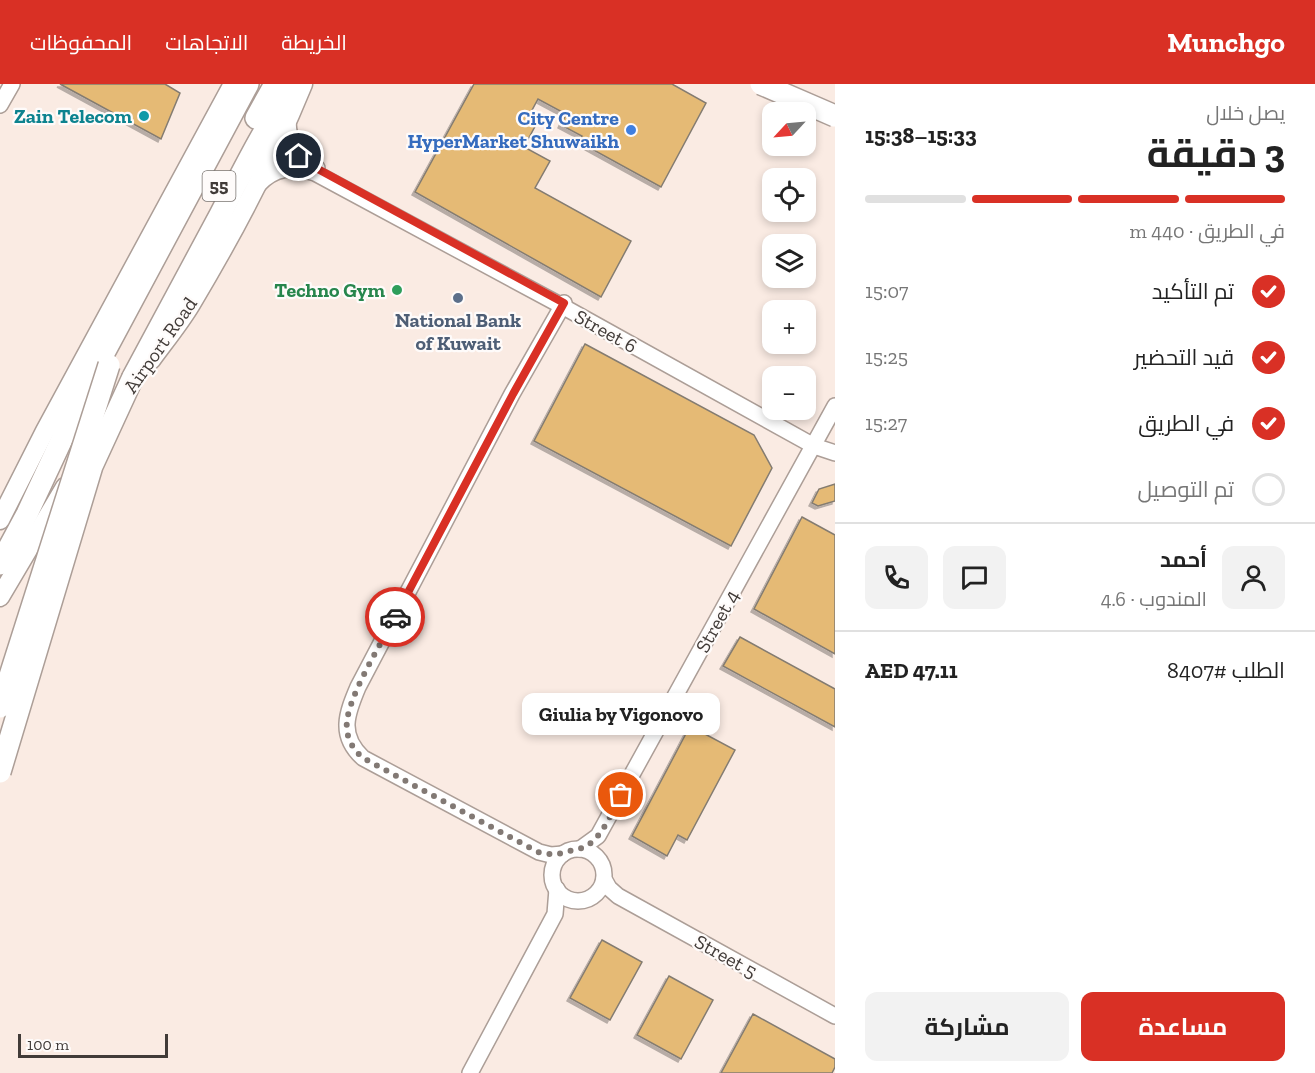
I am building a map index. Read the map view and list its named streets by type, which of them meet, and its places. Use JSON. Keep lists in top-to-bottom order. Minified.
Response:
{"streets":{"highway":["55","Airport Road"],"street":["Street 6","Street 4","Street 5"]},"crossings":[["Street 6","Airport Road"],["Street 6","Street 4"],["Street 4","Street 5"]],"places":["Zain Telecom","City Centre HyperMarket Shuwaikh","Techno Gym","National Bank of Kuwait","Giulia by Vigonovo"],"scale_bar":"100 m","north":"bottom left","page":{"header":"Munchgo","nav":["الخريطة","الاتجاهات","المحفوظات"],"heading":["3 دقيقة","يصل خلال","15:33–15:38"],"panel":["أحمد","المندوب · 4.6","الطلب #8407","AED 47.11"],"map_buttons":["+","−"],"bar":"في الطريق · 440 m","list":[["تم التأكيد","15:07"],["قيد التحضير","15:25"],["في الطريق","15:27"],"تم التوصيل"],"bubble":"Giulia by Vigonovo","buttons":["مساعدة","مشاركة"],"scale":"100 m"}}
